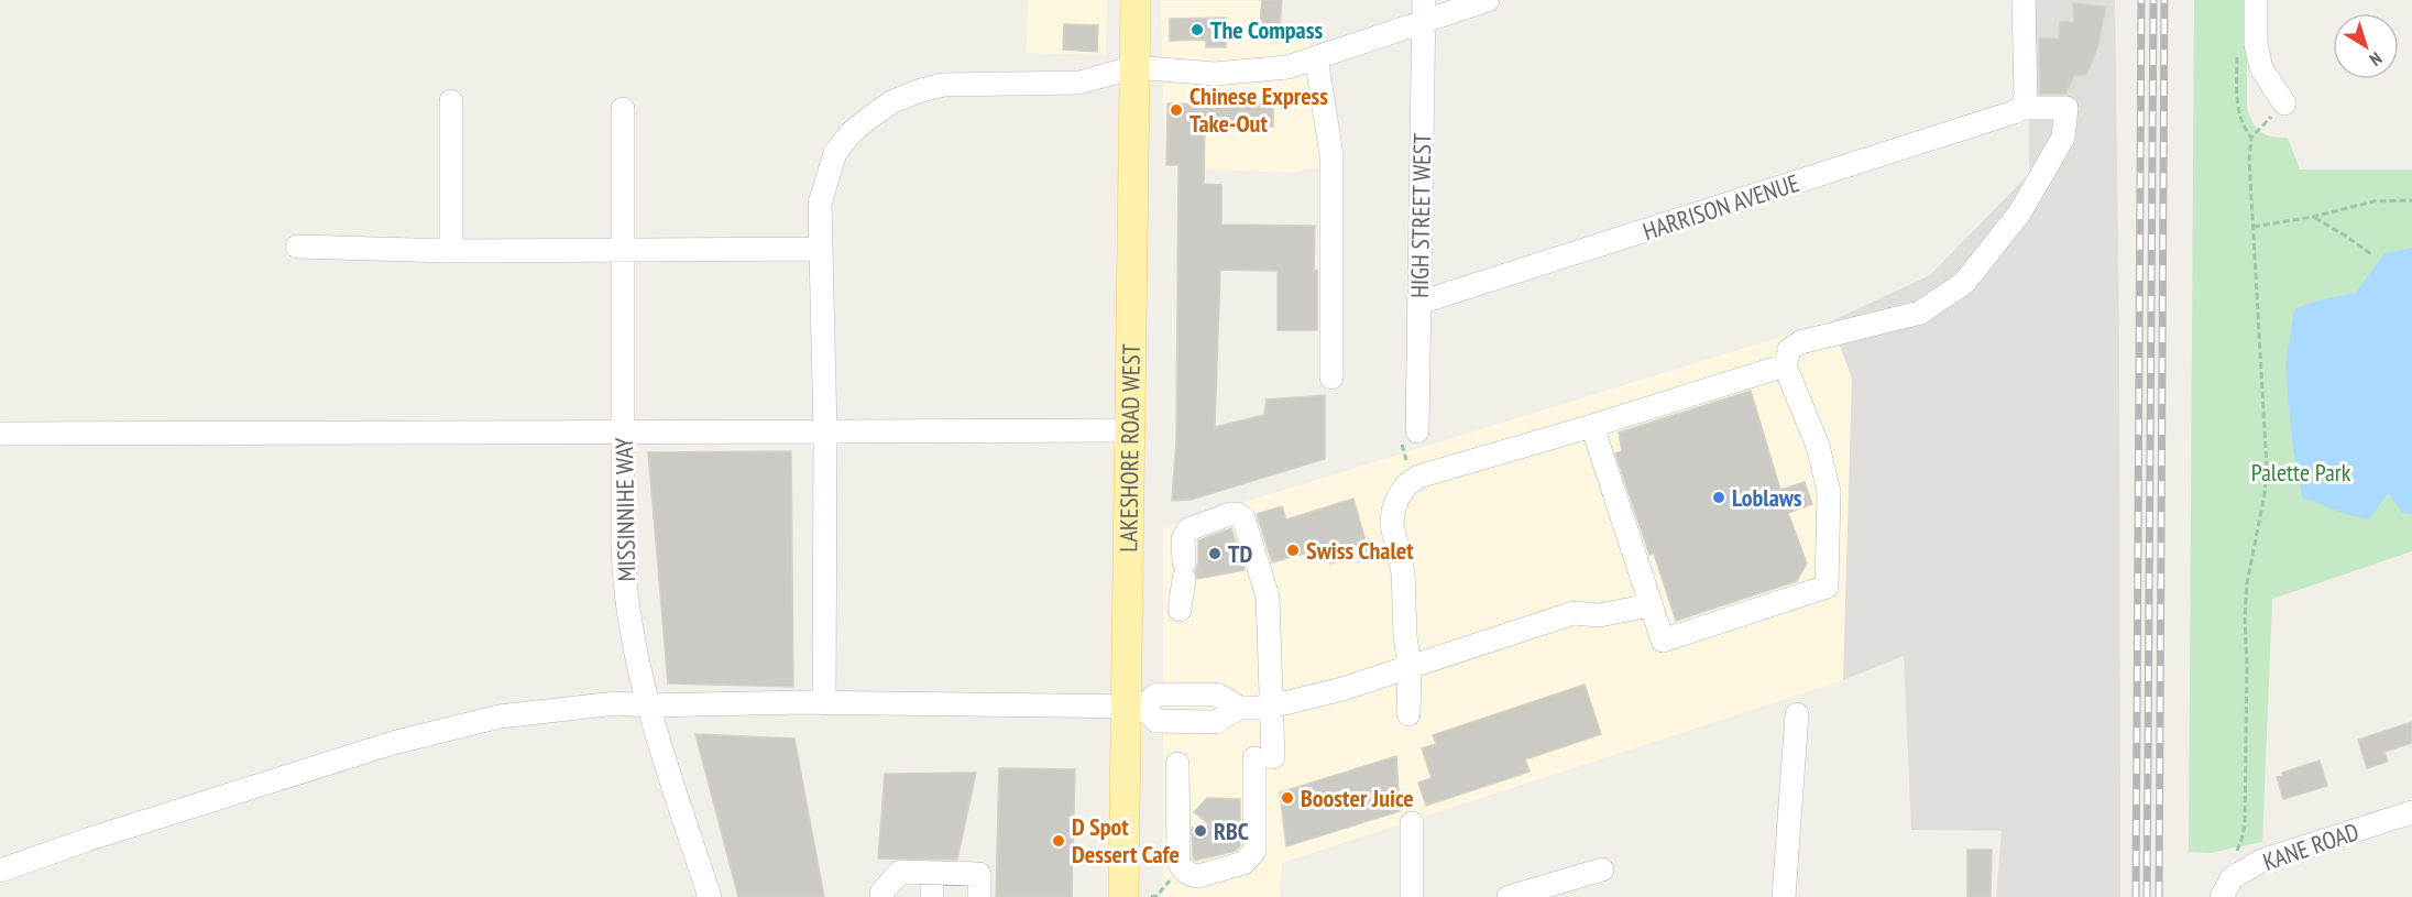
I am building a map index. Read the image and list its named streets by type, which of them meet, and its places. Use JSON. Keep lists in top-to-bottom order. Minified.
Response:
{"streets":{"main road":["LAKESHORE ROAD WEST"],"street":["HARRISON AVENUE","HIGH STREET WEST","MISSINNIHE WAY","KANE ROAD"]},"crossings":[["HARRISON AVENUE","HIGH STREET WEST"]],"parks":["Palette Park"],"places":["The Compass","Chinese Express Take-Out","Loblaws","Swiss Chalet","TD","Booster Juice","RBC","D Spot Dessert Cafe"],"north":"bottom right"}
